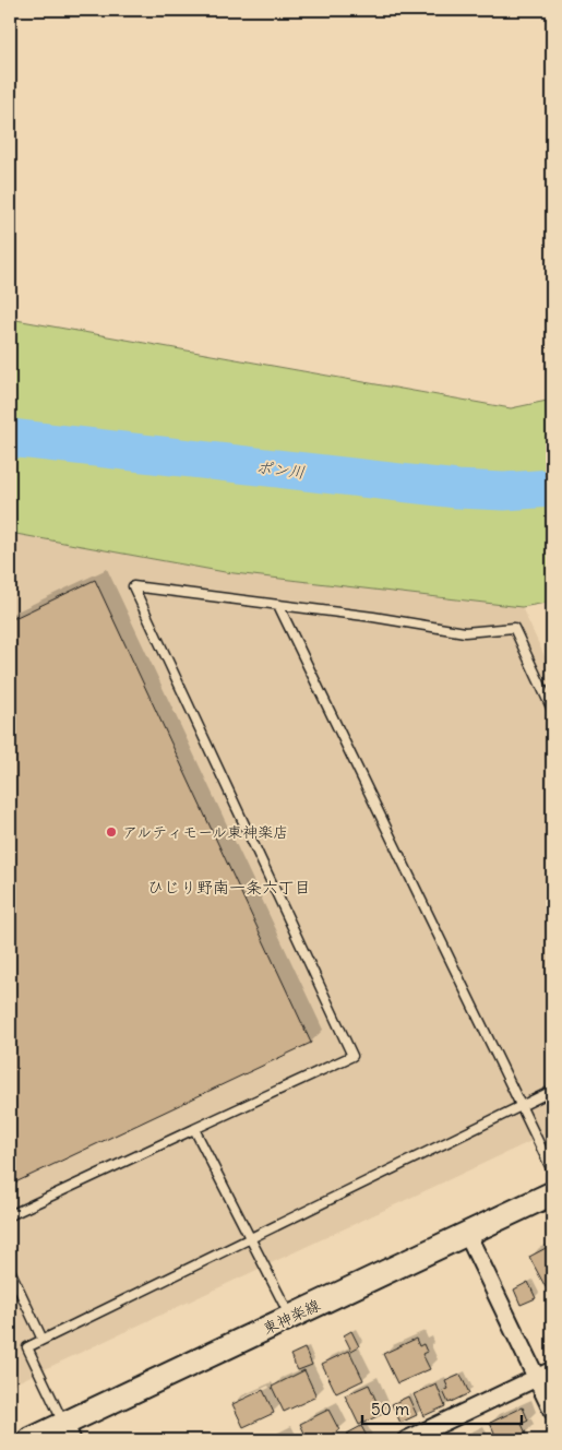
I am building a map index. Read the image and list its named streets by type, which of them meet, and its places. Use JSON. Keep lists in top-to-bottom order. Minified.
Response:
{"streets":{"main road":["東神楽線"]},"districts":["ひじり野南一条六丁目"],"water":["ポン川"],"places":["アルティモール東神楽店"],"scale_bar":"50 m"}
